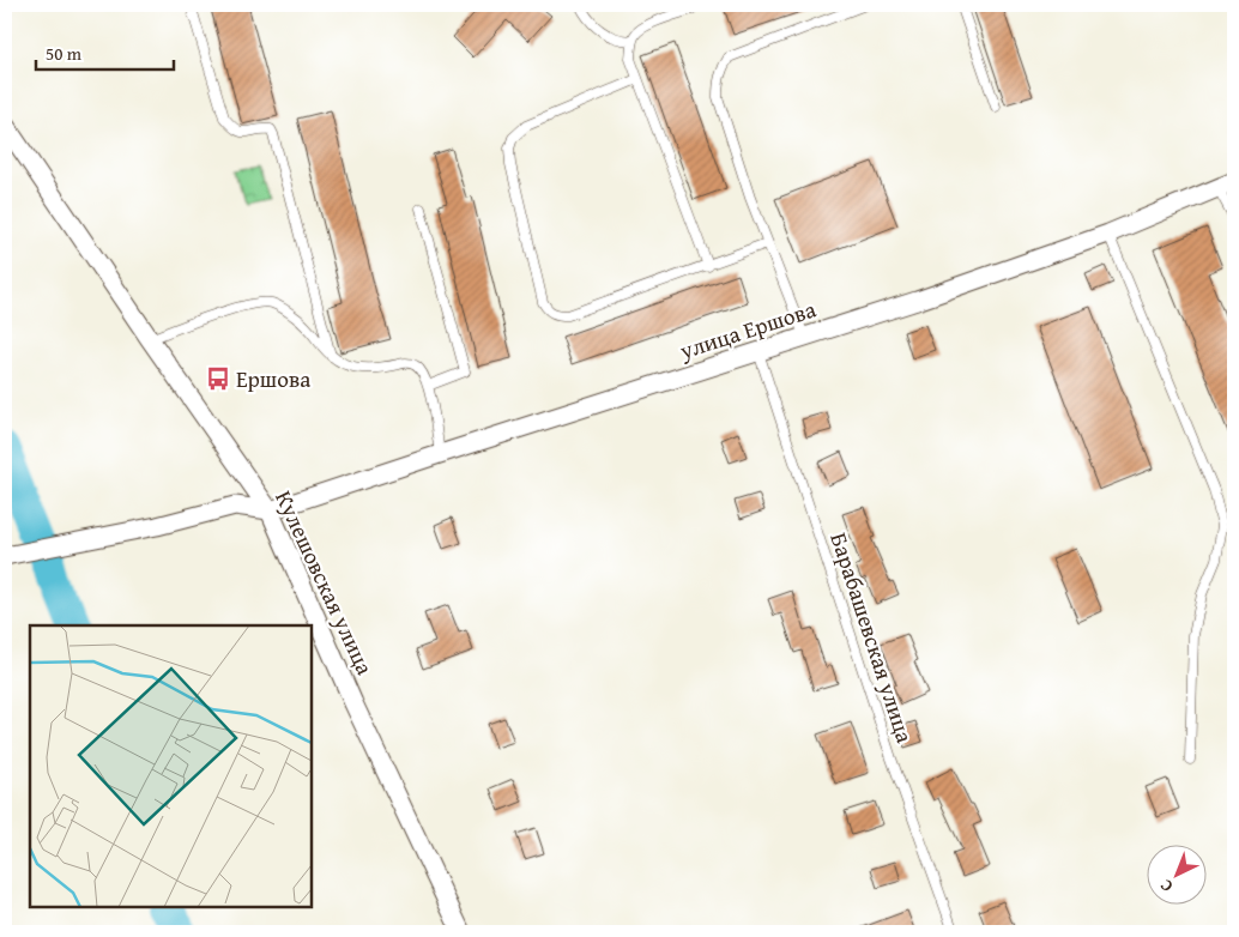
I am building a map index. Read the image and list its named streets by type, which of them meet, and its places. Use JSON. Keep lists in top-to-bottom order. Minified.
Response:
{"streets":{"street":["улица Ершова","Кулешовская улица"],"lane":["Барабашевская улица"]},"crossings":[["улица Ершова","Кулешовская улица"],["улица Ершова","Барабашевская улица"]],"places":{"bus stop":["Ершова"]},"scale_bar":"50 m","north":"bottom left"}
